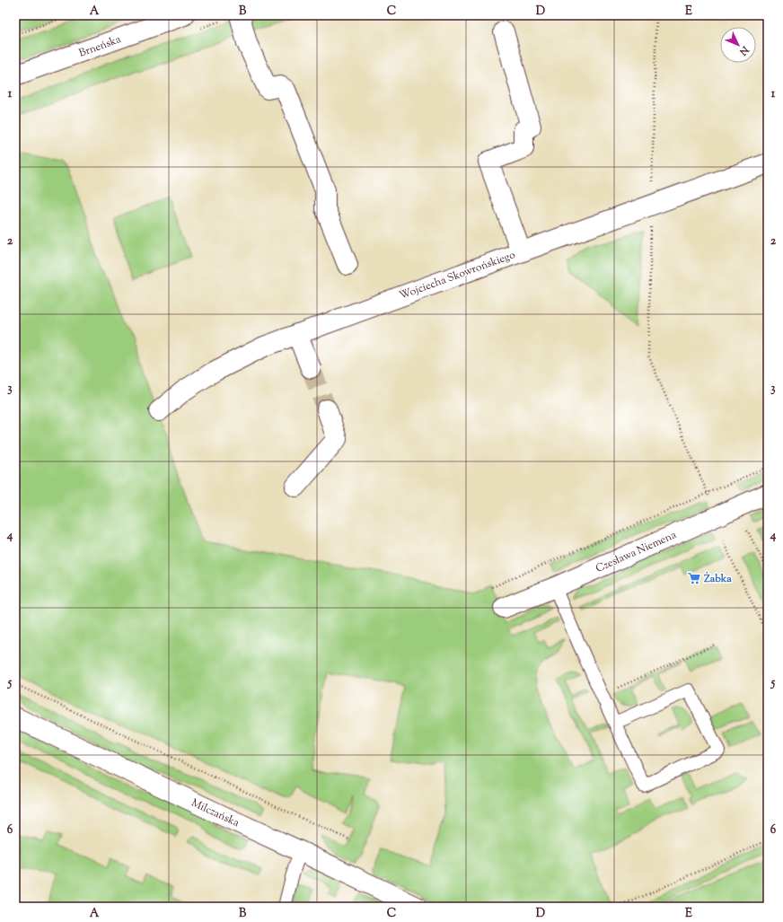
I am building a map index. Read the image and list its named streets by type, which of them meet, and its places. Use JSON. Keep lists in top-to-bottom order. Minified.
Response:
{"streets":{"street":["Brneńska","Wojciecha Skowrońskiego","Czesława Niemena","Milczańska"]},"places":{"supermarket":["Żabka"]},"north":"bottom right","grid":{"columns":["A","B","C","D","E"],"rows":["1","2","3","4","5","6"]}}
